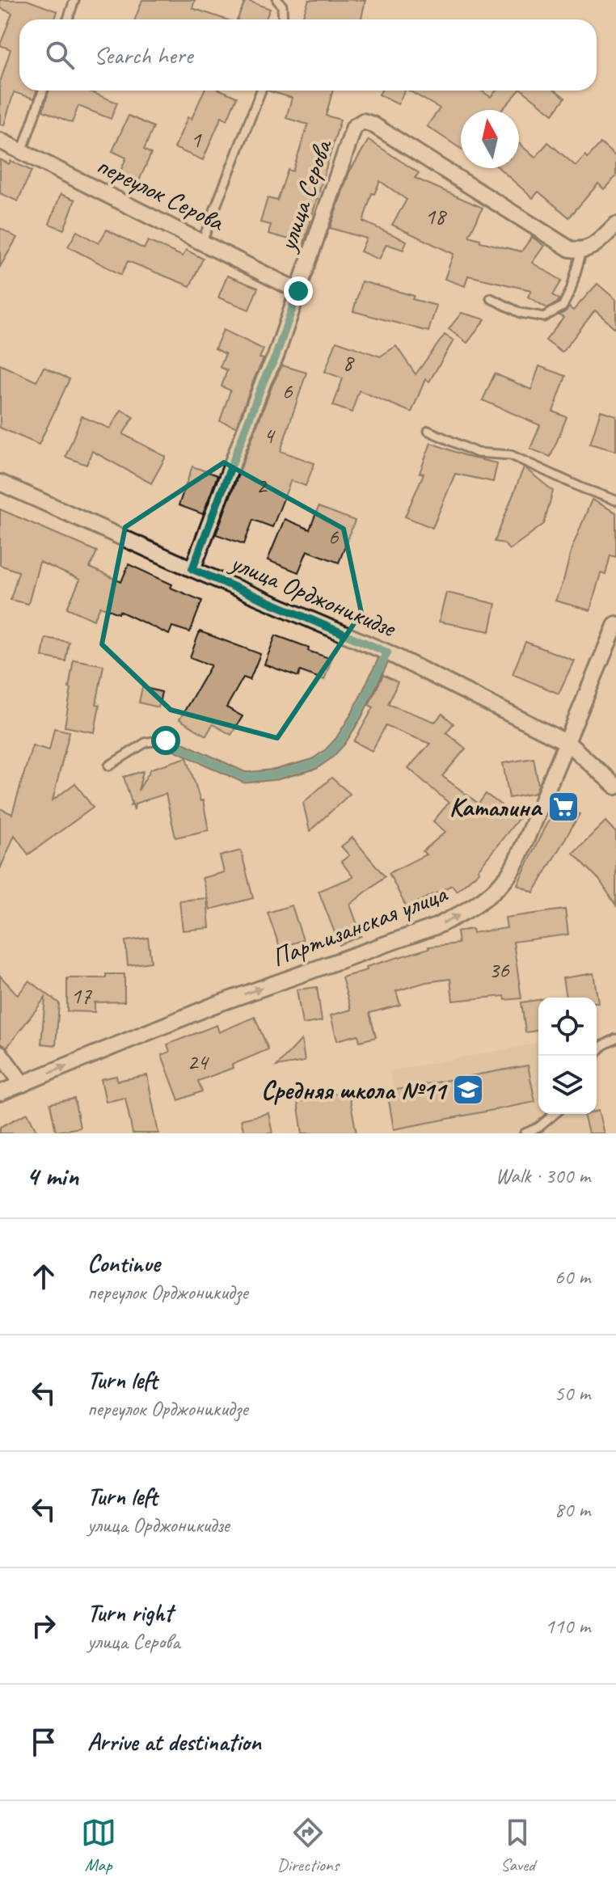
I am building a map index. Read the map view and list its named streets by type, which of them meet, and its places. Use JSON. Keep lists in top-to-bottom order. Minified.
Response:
{"streets":{"street":["переулок Серова","улица Серова","улица Орджоникидзе","Партизанская улица"]},"crossings":[["переулок Серова","улица Серова"],["улица Серова","улица Орджоникидзе"],["улица Орджоникидзе","Партизанская улица"]],"one_way":["Партизанская улица"],"places":{"supermarket":["Каталина"],"school or university":["Средняя школа №11"]},"house_numbers":["1","18","8","6","4","2","6","36","17","24"],"north":"top","page":{"search":"Search here","heading":["4 min","Walk · 300 m"],"list":[["Continue","переулок Орджоникидзе","60 m"],["Turn left","переулок Орджоникидзе","50 m"],["Turn left","улица Орджоникидзе","80 m"],["Turn right","улица Серова","110 m"],"Arrive at destination"],"nav":["Map","Directions","Saved"]}}
